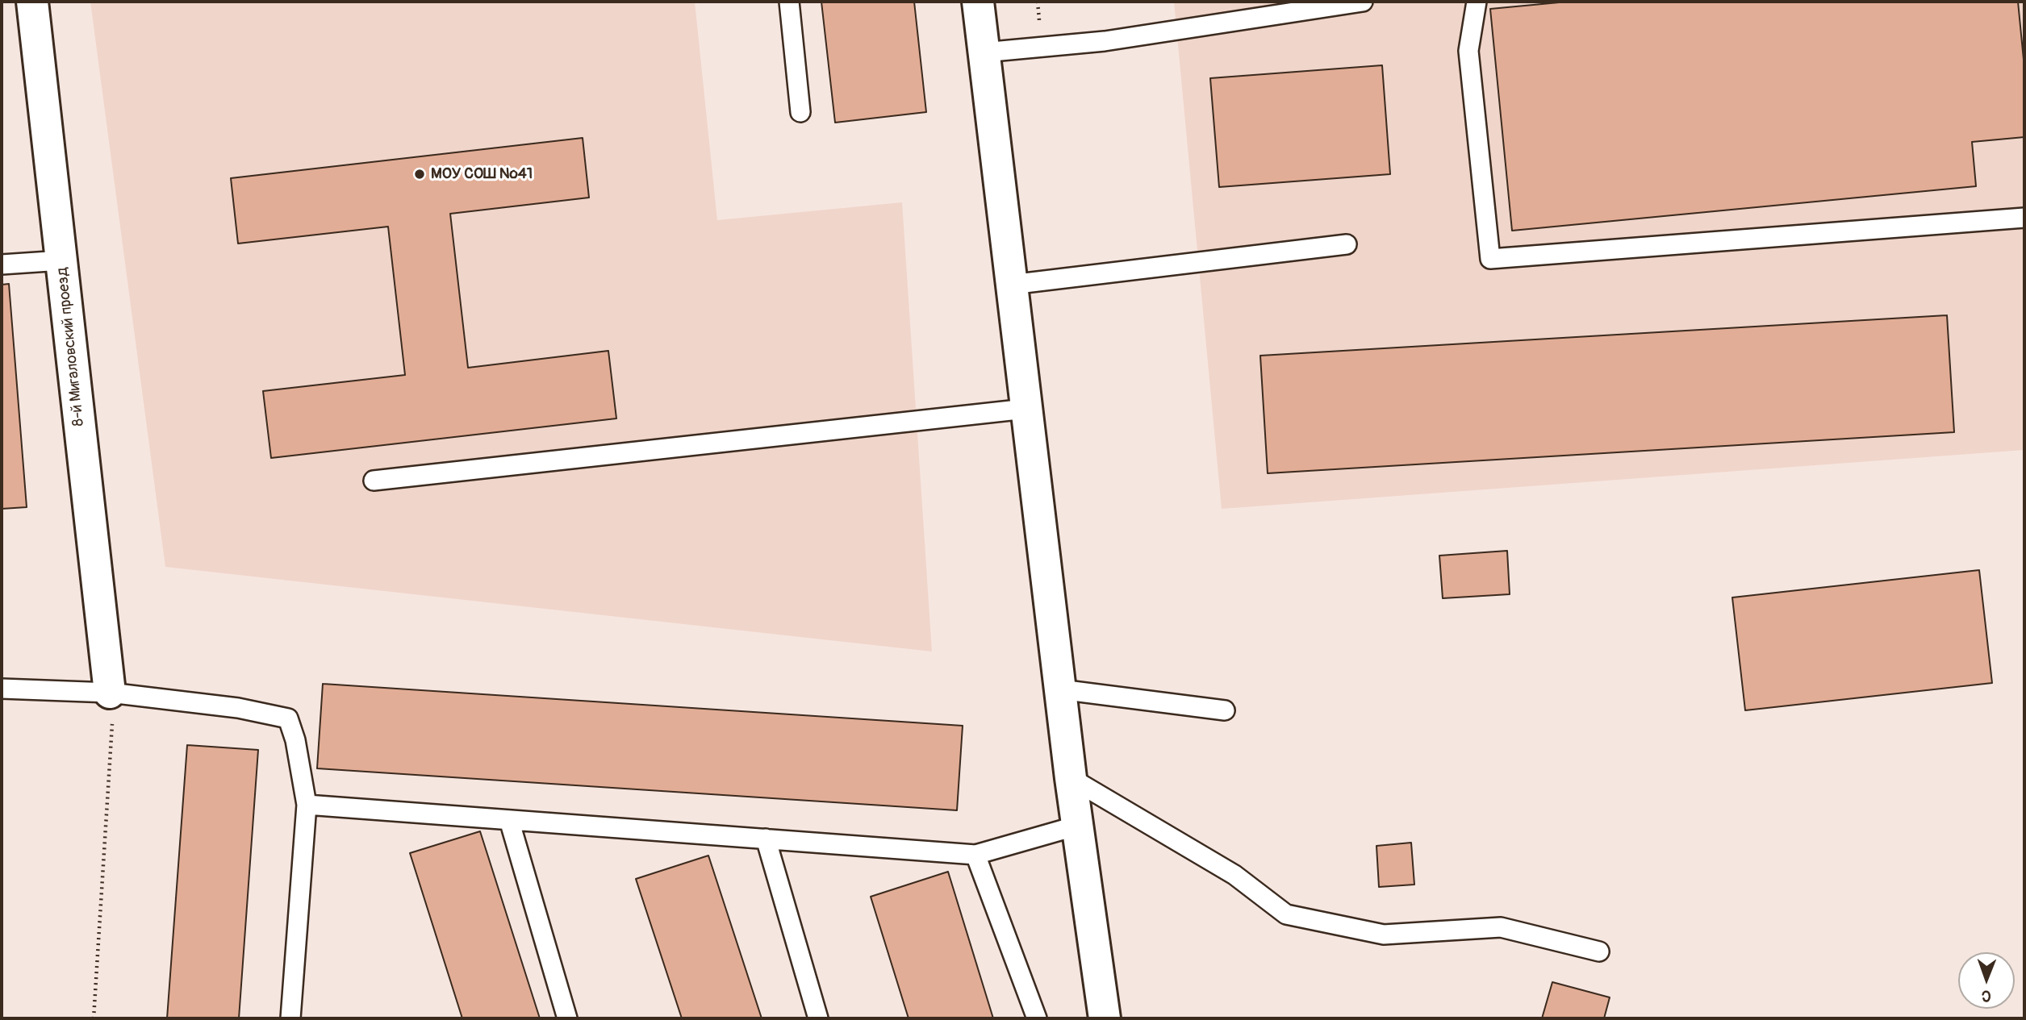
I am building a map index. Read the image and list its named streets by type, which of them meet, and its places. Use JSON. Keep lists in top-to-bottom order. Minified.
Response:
{"streets":{"street":["8-й Мигаловский проезд"]},"places":["МОУ СОШ №41"],"north":"bottom"}
